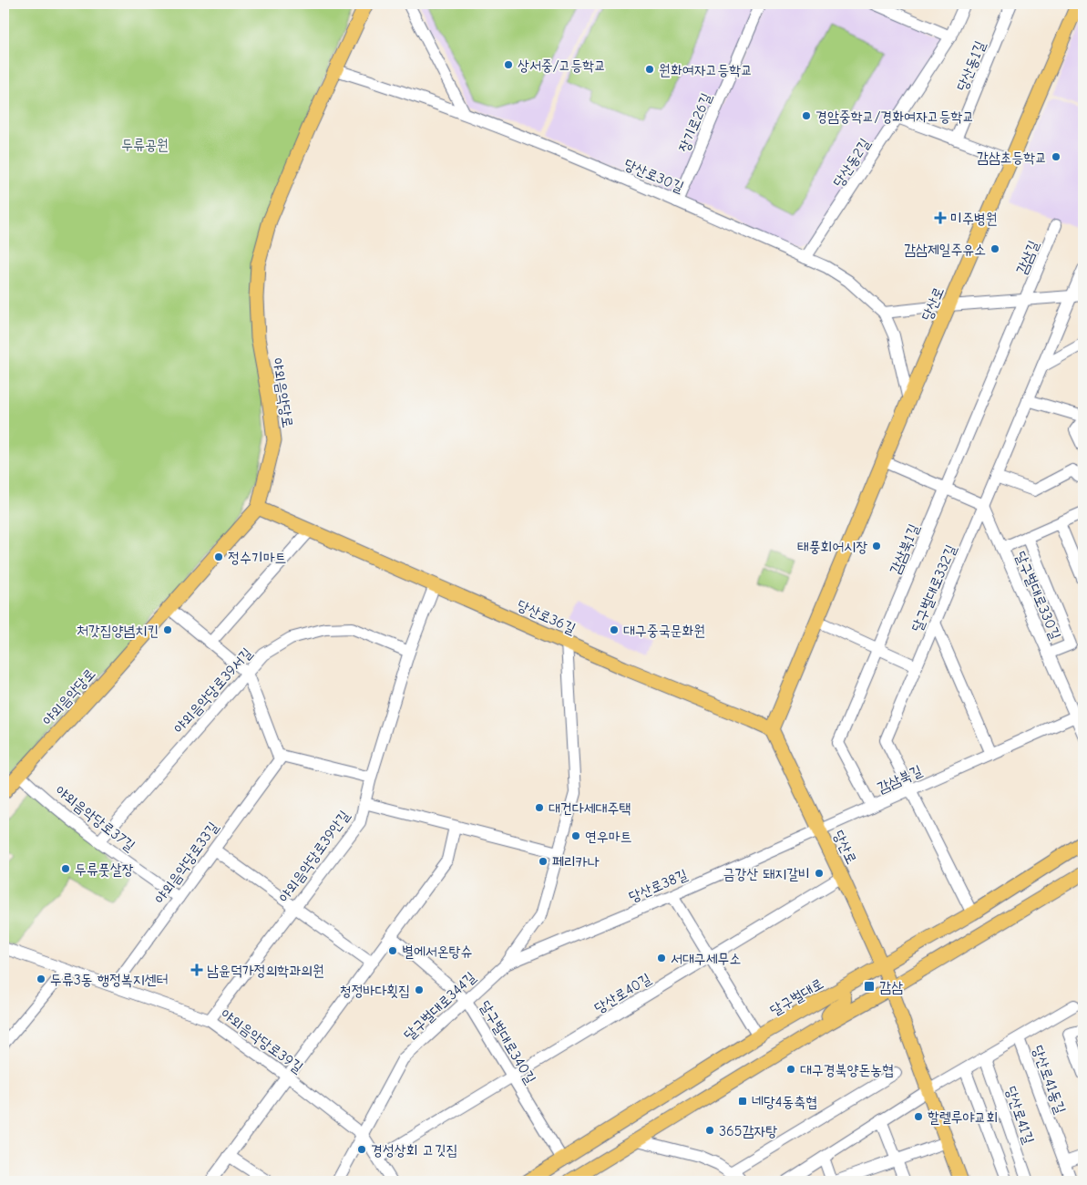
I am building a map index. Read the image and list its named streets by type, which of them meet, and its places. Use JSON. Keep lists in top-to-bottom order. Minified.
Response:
{"streets":{"main road":["당산로","야외음악당로","당산로36길","달구벌대로"],"street":["당산동1길","장기로26길","당산동2길","당산로30길","감삼길","감삼북1길","달구벌대로332길","달구벌대로330길","야외음악당로39서길","감삼북길","야외음악당로37길","야외음악당로39안길","야외음악당로33길","당산로38길","당산로40길","달구벌대로344길","야외음악당로39길","달구벌대로340길","당산로41동길","당산로41길"]},"crossings":[["장기로26길","당산로30길"],["당산동2길","당산로30길"],["당산로30길","야외음악당로"],["감삼길","감삼북1길"],["당산로","당산로36길"],["당산로","감삼북길"],["당산로","당산로38길"],["당산로","당산로40길"],["당산로","달구벌대로"],["야외음악당로","당산로36길"],["야외음악당로","야외음악당로37길"],["감삼북1길","감삼북길"],["달구벌대로332길","감삼북길"],["달구벌대로332길","달구벌대로"],["달구벌대로330길","감삼북길"],["당산로36길","야외음악당로39안길"],["당산로36길","달구벌대로344길"],["야외음악당로39서길","야외음악당로37길"],["야외음악당로39서길","야외음악당로39안길"],["야외음악당로39서길","야외음악당로33길"],["감삼북길","당산로38길"],["야외음악당로37길","야외음악당로33길"],["야외음악당로39안길","야외음악당로33길"],["야외음악당로39안길","야외음악당로39길"],["야외음악당로33길","야외음악당로39길"],["당산로38길","달구벌대로344길"],["당산로40길","달구벌대로340길"],["달구벌대로","달구벌대로340길"],["달구벌대로344길","야외음악당로39길"],["달구벌대로344길","달구벌대로340길"]],"parks":["두류공원"],"places":{"other":["상서중/고등학교","원화여자고등학교","경암중학교/경화여자고등학교","감삼초등학교","감삼제일주유소","태풍회어시장","정수기마트","처갓집양념치킨","대구중국문화원","대건다세대주택","연우마트","페리카나","두류풋살장","금강산 돼지갈비","별에서온탕슈","서대구세무소","두류3동 행정복지센터","청정바다횟집","대구경북양돈농협","할렐루야교회","365감자탕","경성상회 고깃집"],"health":["미주병원","남윤덕가정의학과의원"],"transit":["감삼","네당4동축협"]}}
